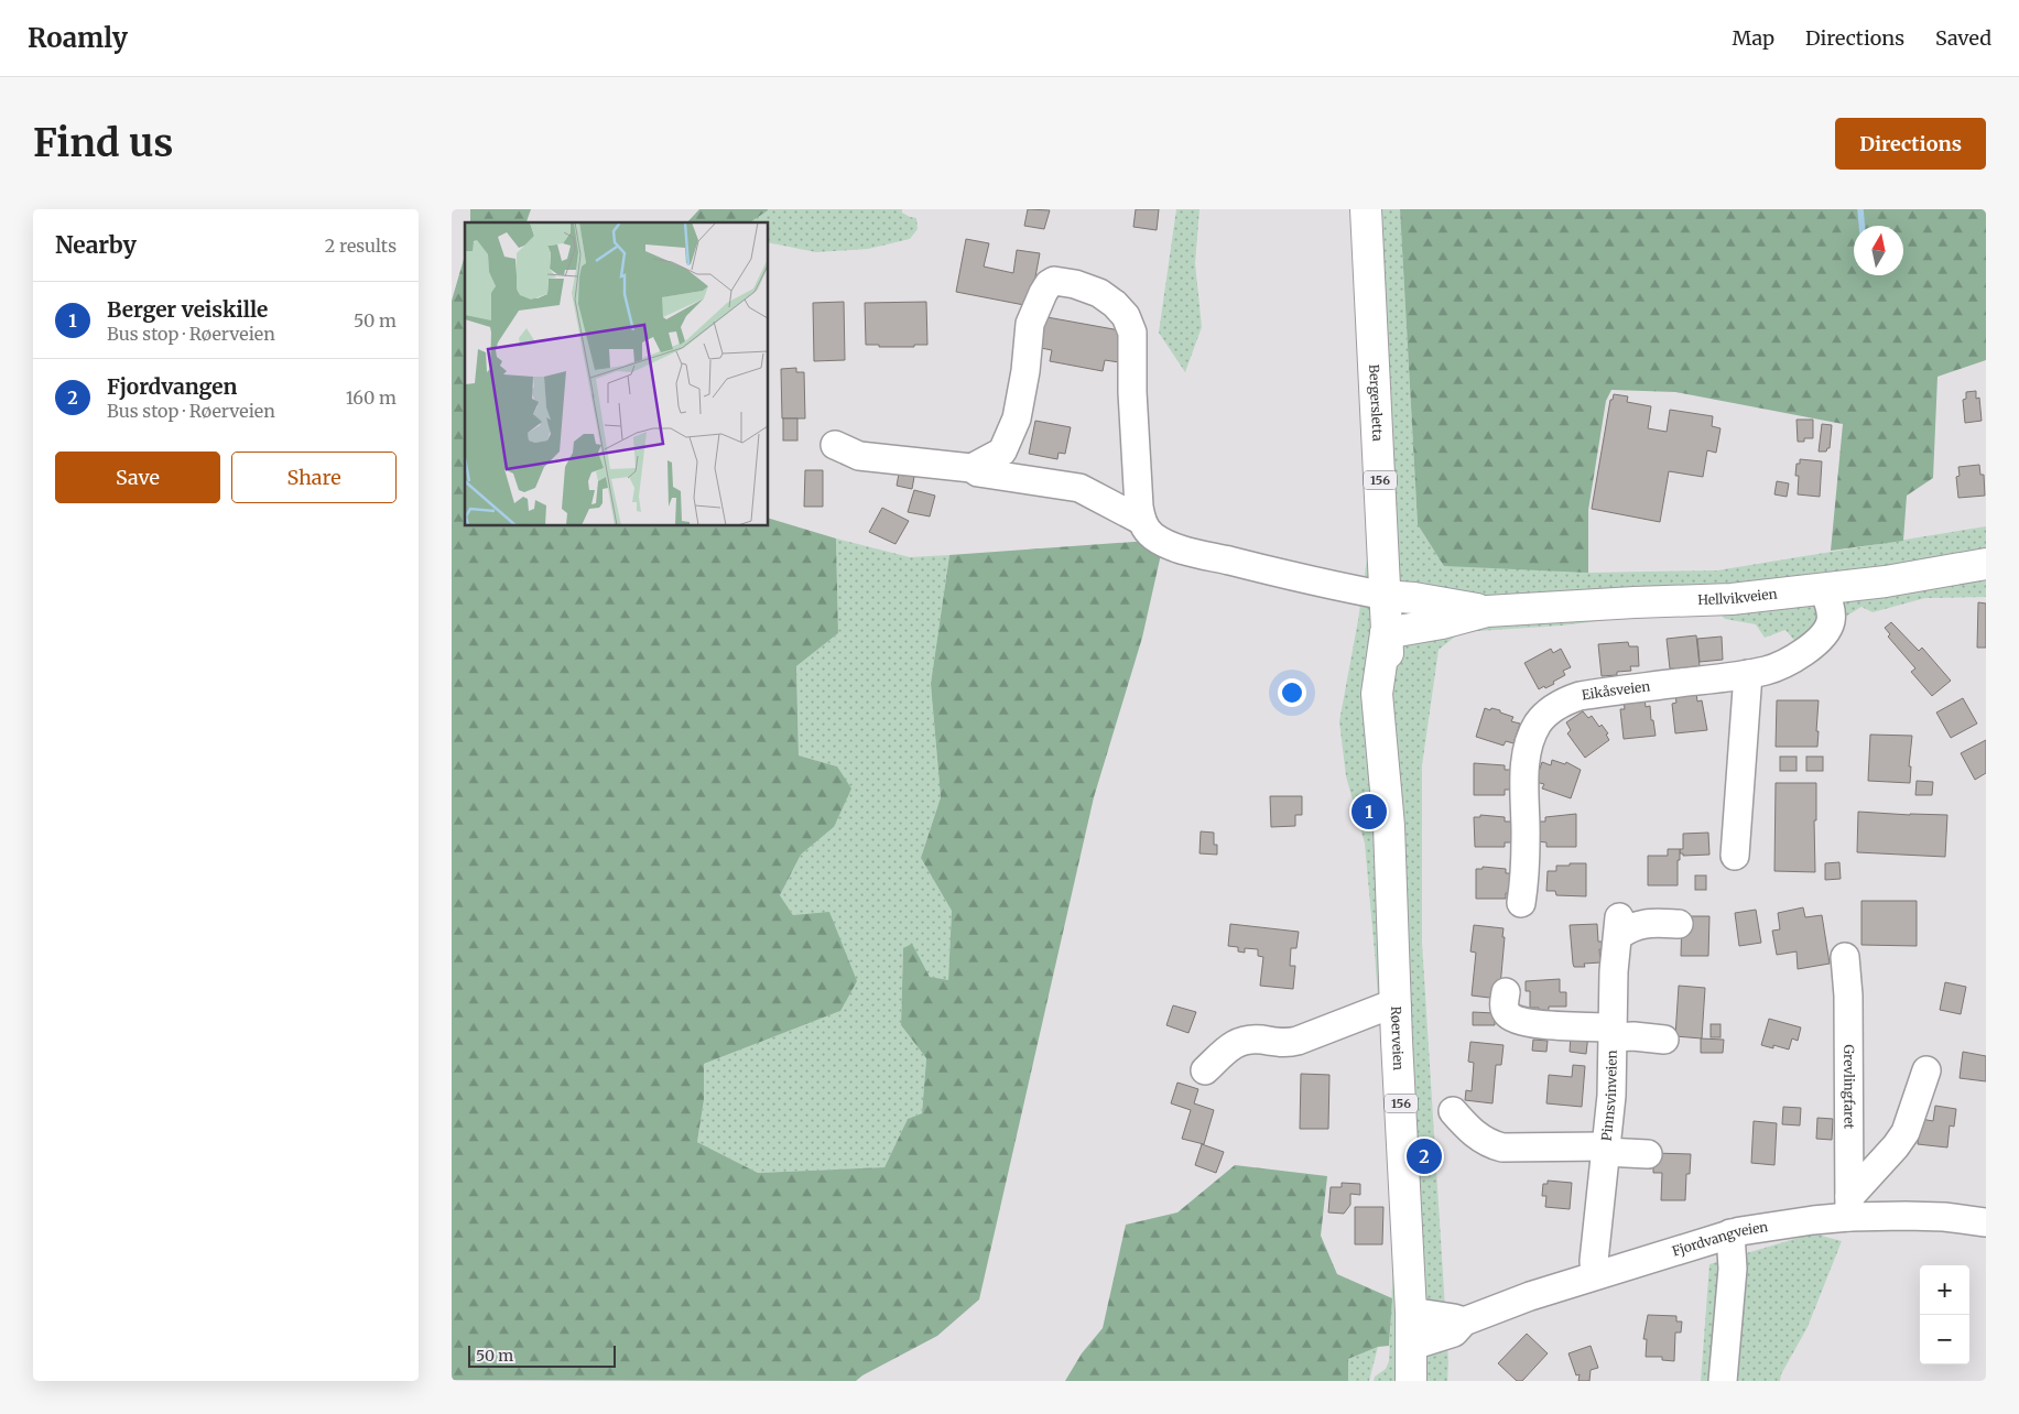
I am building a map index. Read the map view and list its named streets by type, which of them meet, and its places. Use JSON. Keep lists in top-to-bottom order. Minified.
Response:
{"streets":{"main road":["Bergersletta","156","Hellvikveien","Røerveien"],"street":["Eikåsveien","Grevlingfaret","Pinnsvinveien","Fjordvangveien"]},"crossings":[["Bergersletta","Hellvikveien"],["Bergersletta","Røerveien"],["Hellvikveien","Eikåsveien"],["Hellvikveien","Røerveien"],["Røerveien","Fjordvangveien"],["Grevlingfaret","Fjordvangveien"],["Pinnsvinveien","Fjordvangveien"]],"scale_bar":"50 m","north":"top","page":{"header":"Roamly","nav":["Map","Directions","Saved"],"buttons":["Directions",["Save","Share"]],"title":"Find us","heading":["Nearby","2 results"],"list":[{"mark":"1","name":"Berger veiskille","note":"Bus stop · Røerveien","value":"50 m"},{"mark":"2","name":"Fjordvangen","note":"Bus stop · Røerveien","value":"160 m"}],"pins":["1","2"],"map_buttons":["+","−"],"scale":"50 m"}}
